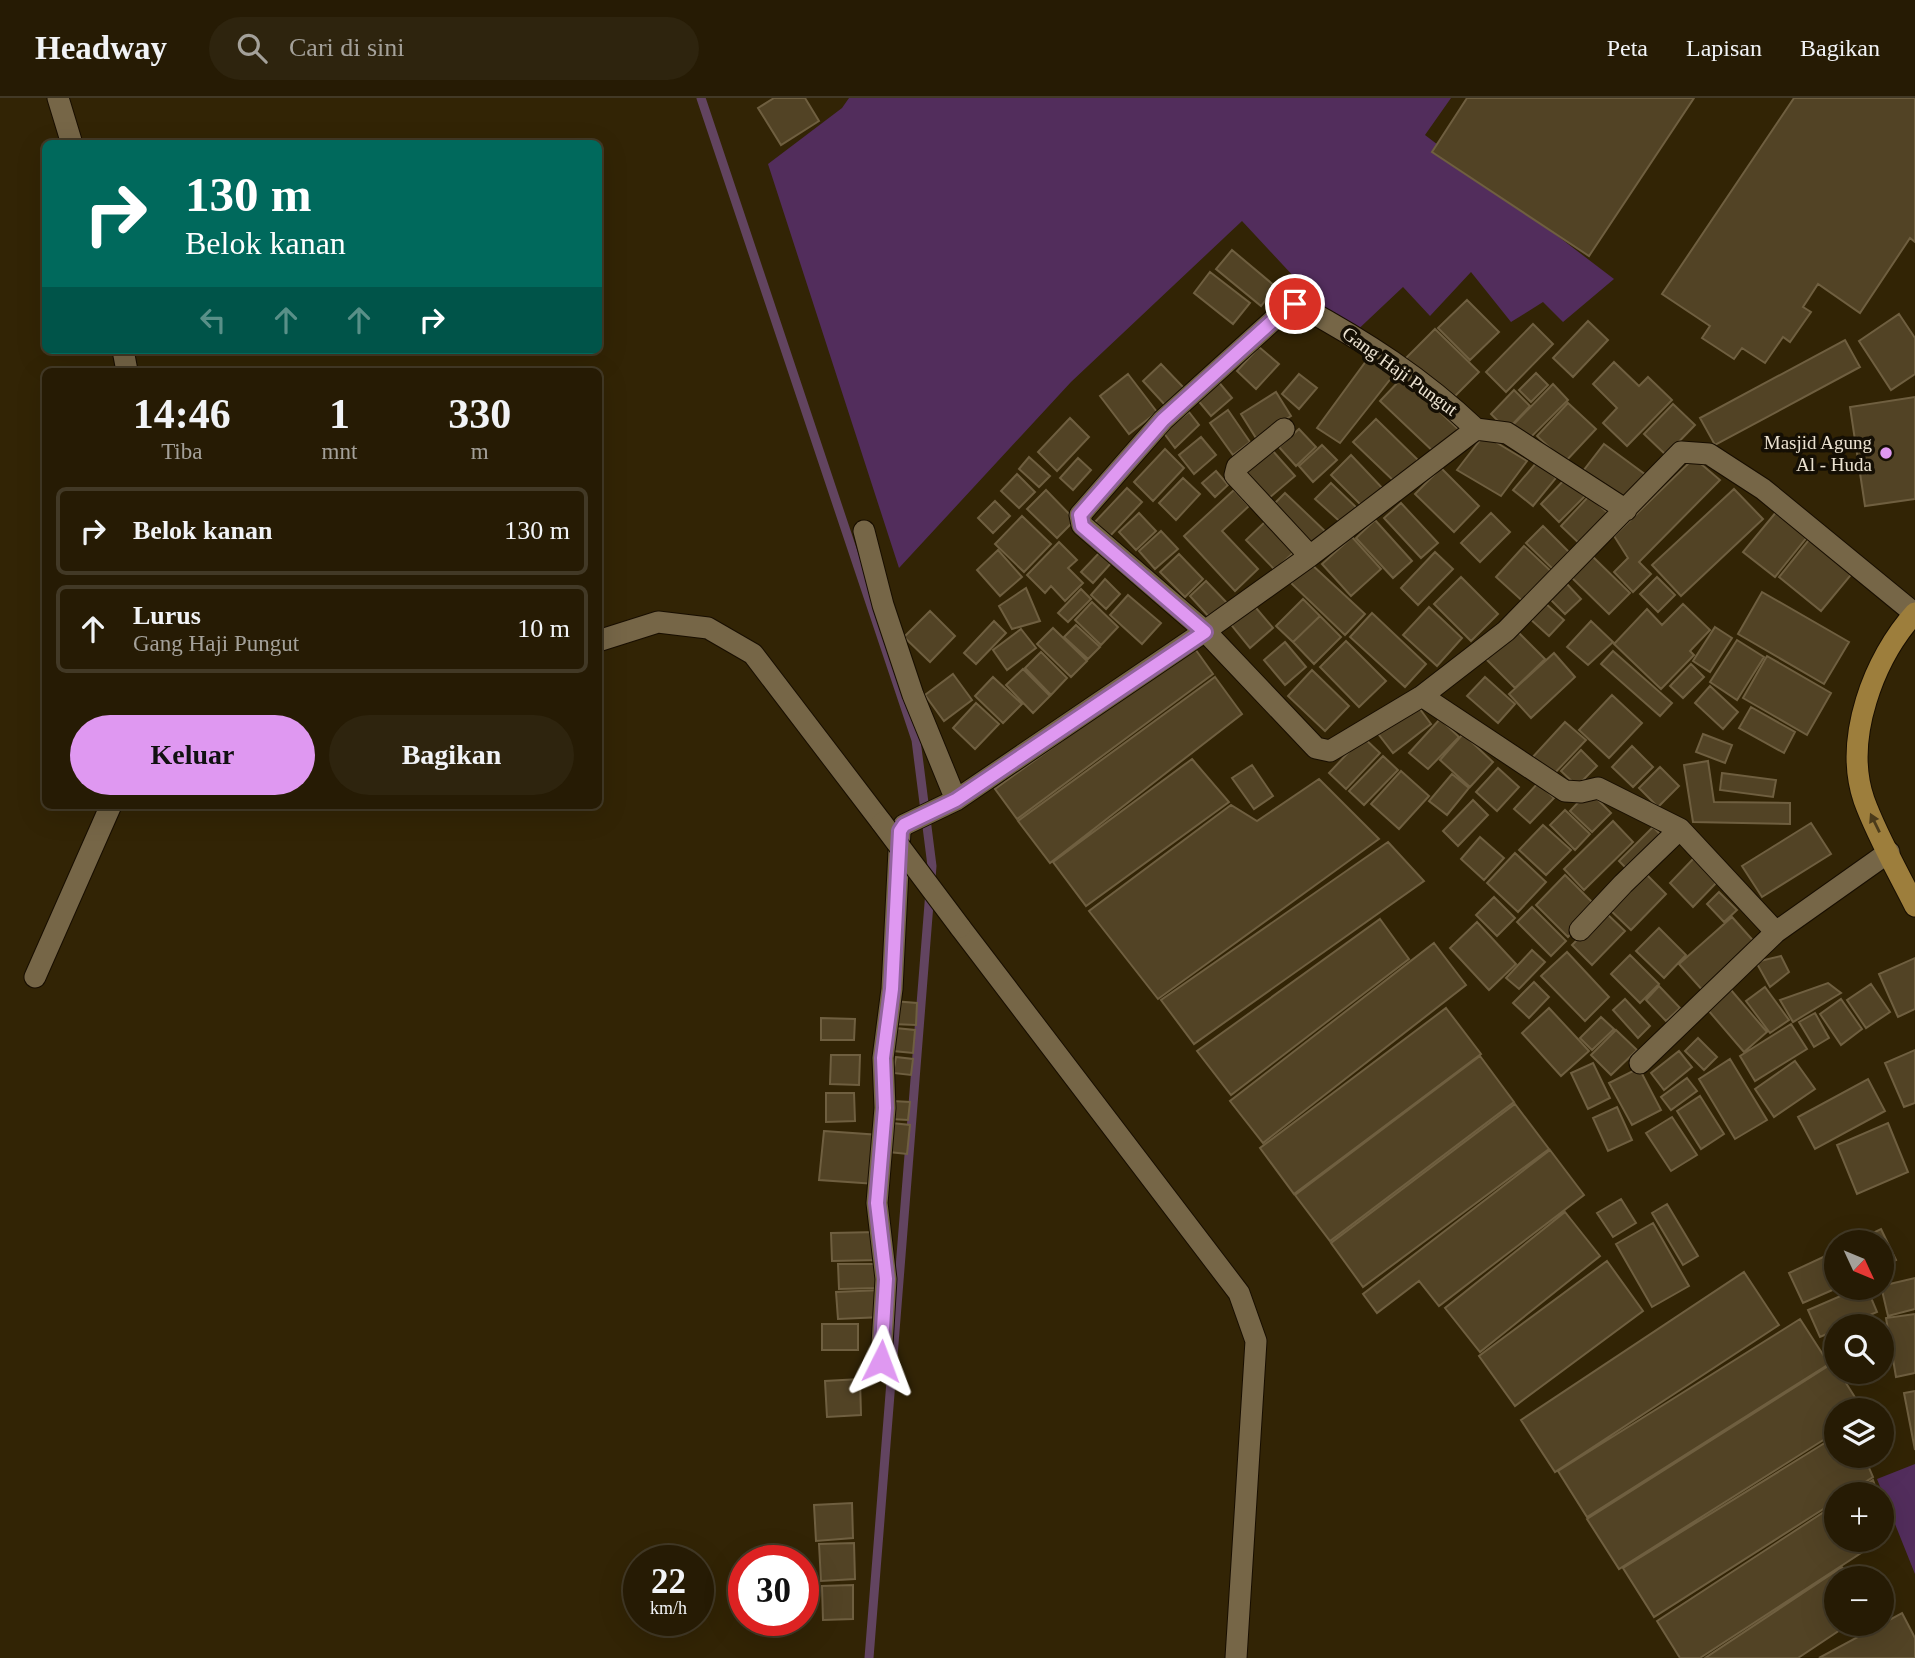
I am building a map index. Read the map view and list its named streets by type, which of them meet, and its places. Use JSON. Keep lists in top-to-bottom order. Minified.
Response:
{"streets":{"street":["Gang Haji Pungut"]},"places":["Masjid Agung Al - Huda"],"north":"bottom right","page":{"header":"Headway","search":"Cari di sini","nav":["Peta","Lapisan","Bagikan"],"turn":["130 m","Belok kanan"],"eta":["14:46","Tiba","1","mnt","330","m"],"list":[{"name":"Belok kanan","value":"130 m"},{"name":"Lurus","note":"Gang Haji Pungut","value":"10 m"}],"buttons":["Keluar","Bagikan"],"map_buttons":["+","−"],"speed":"22 km/h","limit":"30"}}
